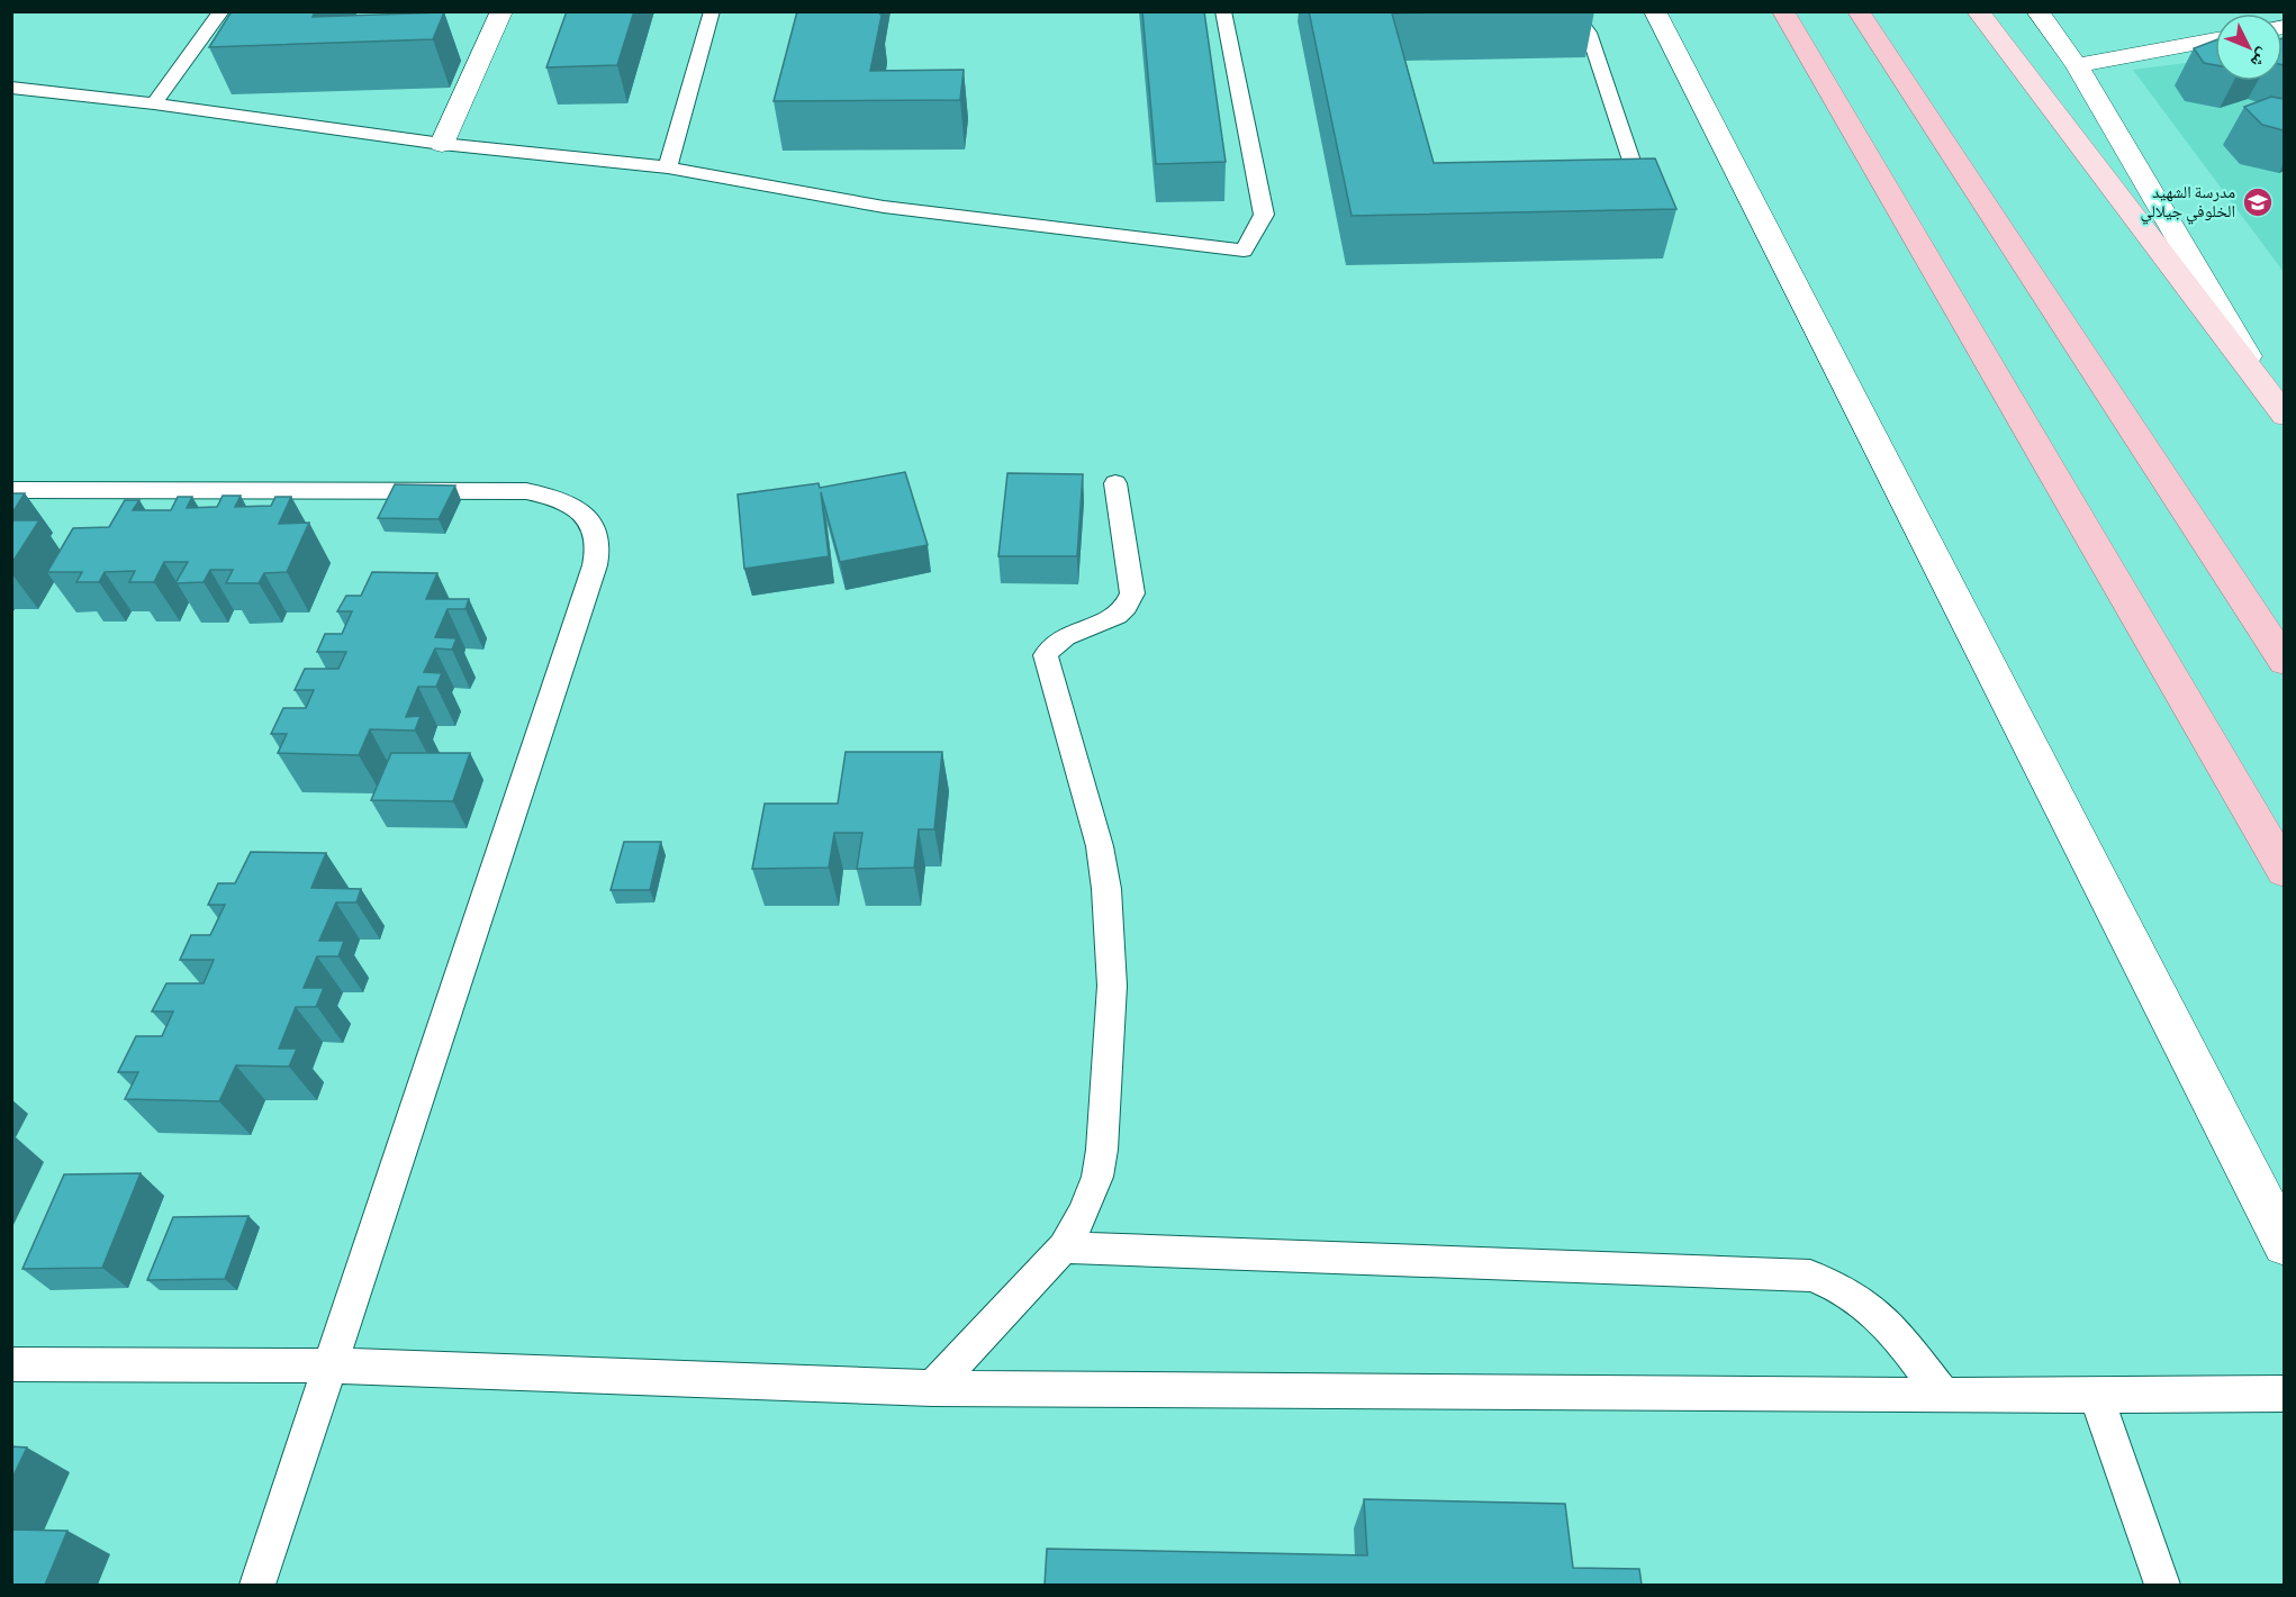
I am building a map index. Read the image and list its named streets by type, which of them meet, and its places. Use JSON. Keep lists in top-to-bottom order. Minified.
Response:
{"places":{"school or university":["مدرسة الشهيد الخلوفي جيلالي"]},"north":"bottom right"}
